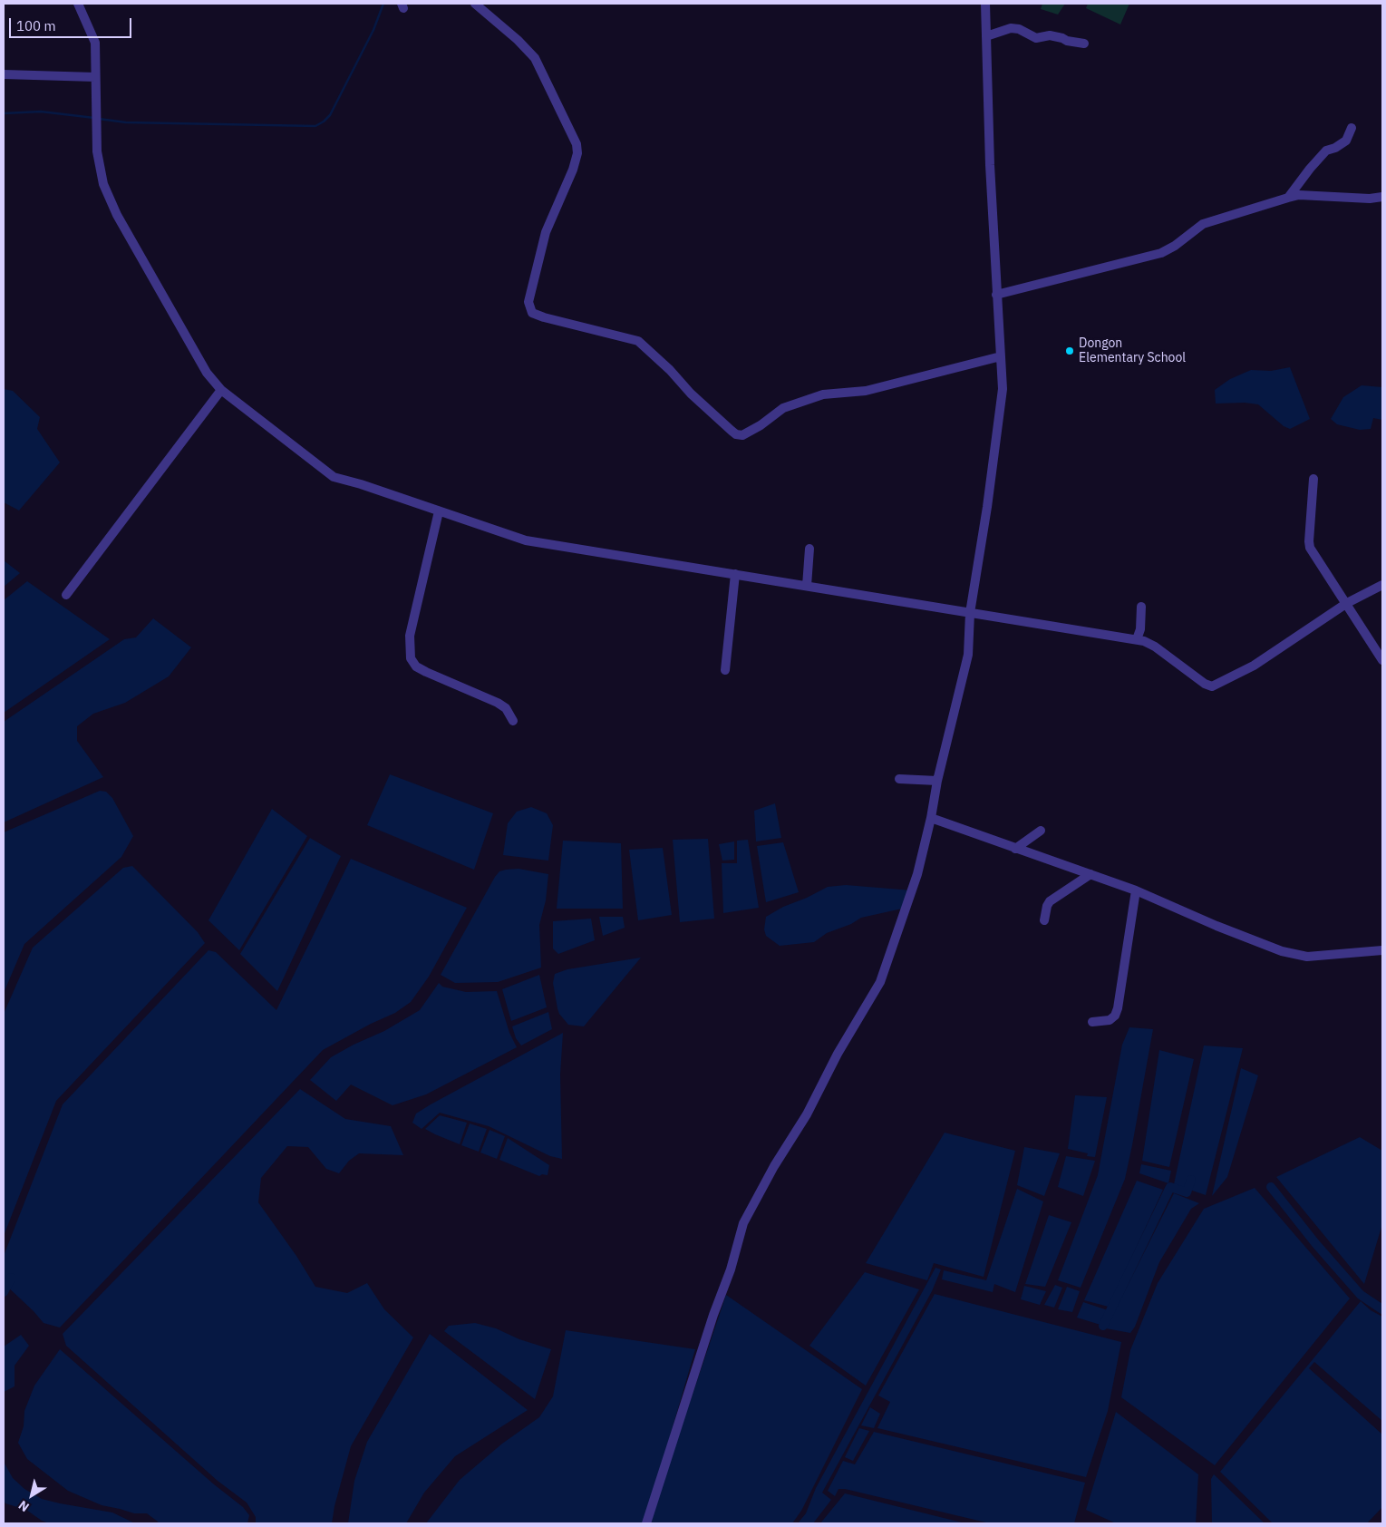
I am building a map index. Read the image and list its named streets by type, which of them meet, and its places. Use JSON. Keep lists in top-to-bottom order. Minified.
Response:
{"places":["Dongon Elementary School"],"scale_bar":"100 m","north":"bottom left"}
